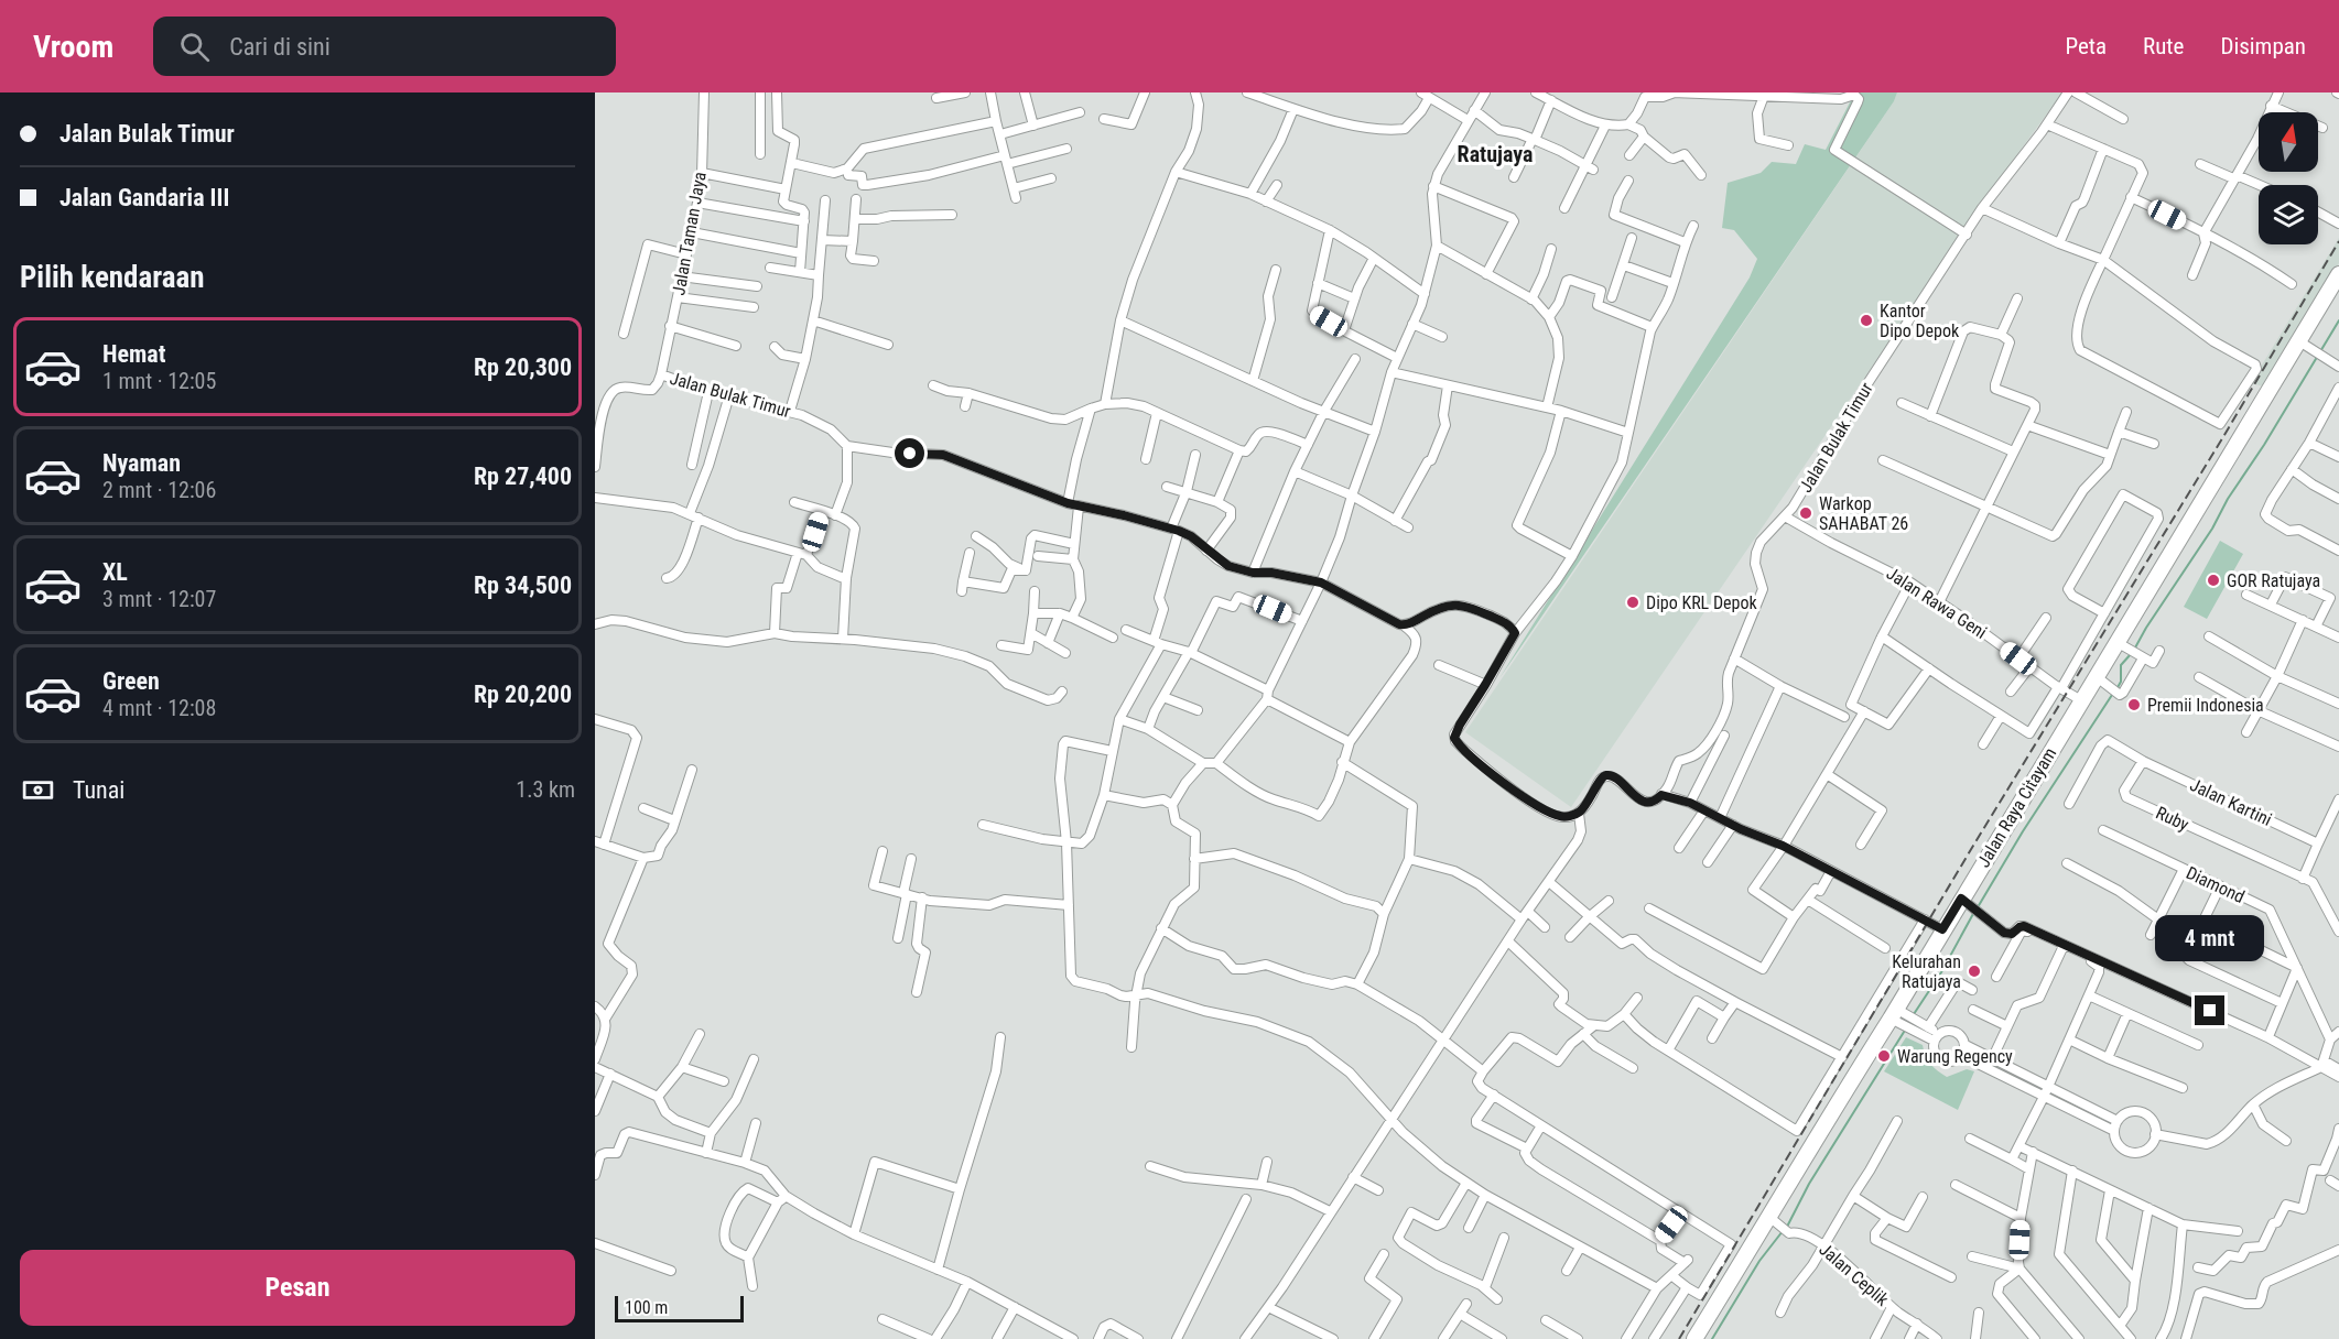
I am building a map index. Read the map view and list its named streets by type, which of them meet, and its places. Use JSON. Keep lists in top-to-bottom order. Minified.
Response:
{"streets":{"main road":["Jalan Raya Citayam"],"street":["Jalan Taman Jaya","Jalan Bulak Timur","Jalan Rawa Geni","Jalan Kartini","Ruby","Diamond","Jalan Ceplik"]},"crossings":[["Jalan Taman Jaya","Jalan Bulak Timur"],["Jalan Bulak Timur","Jalan Rawa Geni"],["Jalan Rawa Geni","Jalan Raya Citayam"],["Jalan Kartini","Ruby"],["Jalan Raya Citayam","Jalan Ceplik"]],"districts":["Ratujaya"],"places":["Kantor Dipo Depok","Warkop SAHABAT 26","GOR Ratujaya","Dipo KRL Depok","Premii Indonesia","Kelurahan Ratujaya","Warung Regency"],"scale_bar":"100 m","north":"top","page":{"header":"Vroom","search":"Cari di sini","nav":["Peta","Rute","Disimpan"],"banner":["Jalan Bulak Timur","Jalan Gandaria III"],"heading":"Pilih kendaraan","list":[{"name":"Hemat","note":"1 mnt · 12:05","value":"Rp 20,300"},{"name":"Nyaman","note":"2 mnt · 12:06","value":"Rp 27,400"},{"name":"XL","note":"3 mnt · 12:07","value":"Rp 34,500"},{"name":"Green","note":"4 mnt · 12:08","value":"Rp 20,200"}],"pay":["Tunai","1.3 km"],"bubble":"4 mnt","buttons":"Pesan","scale":"100 m"}}
